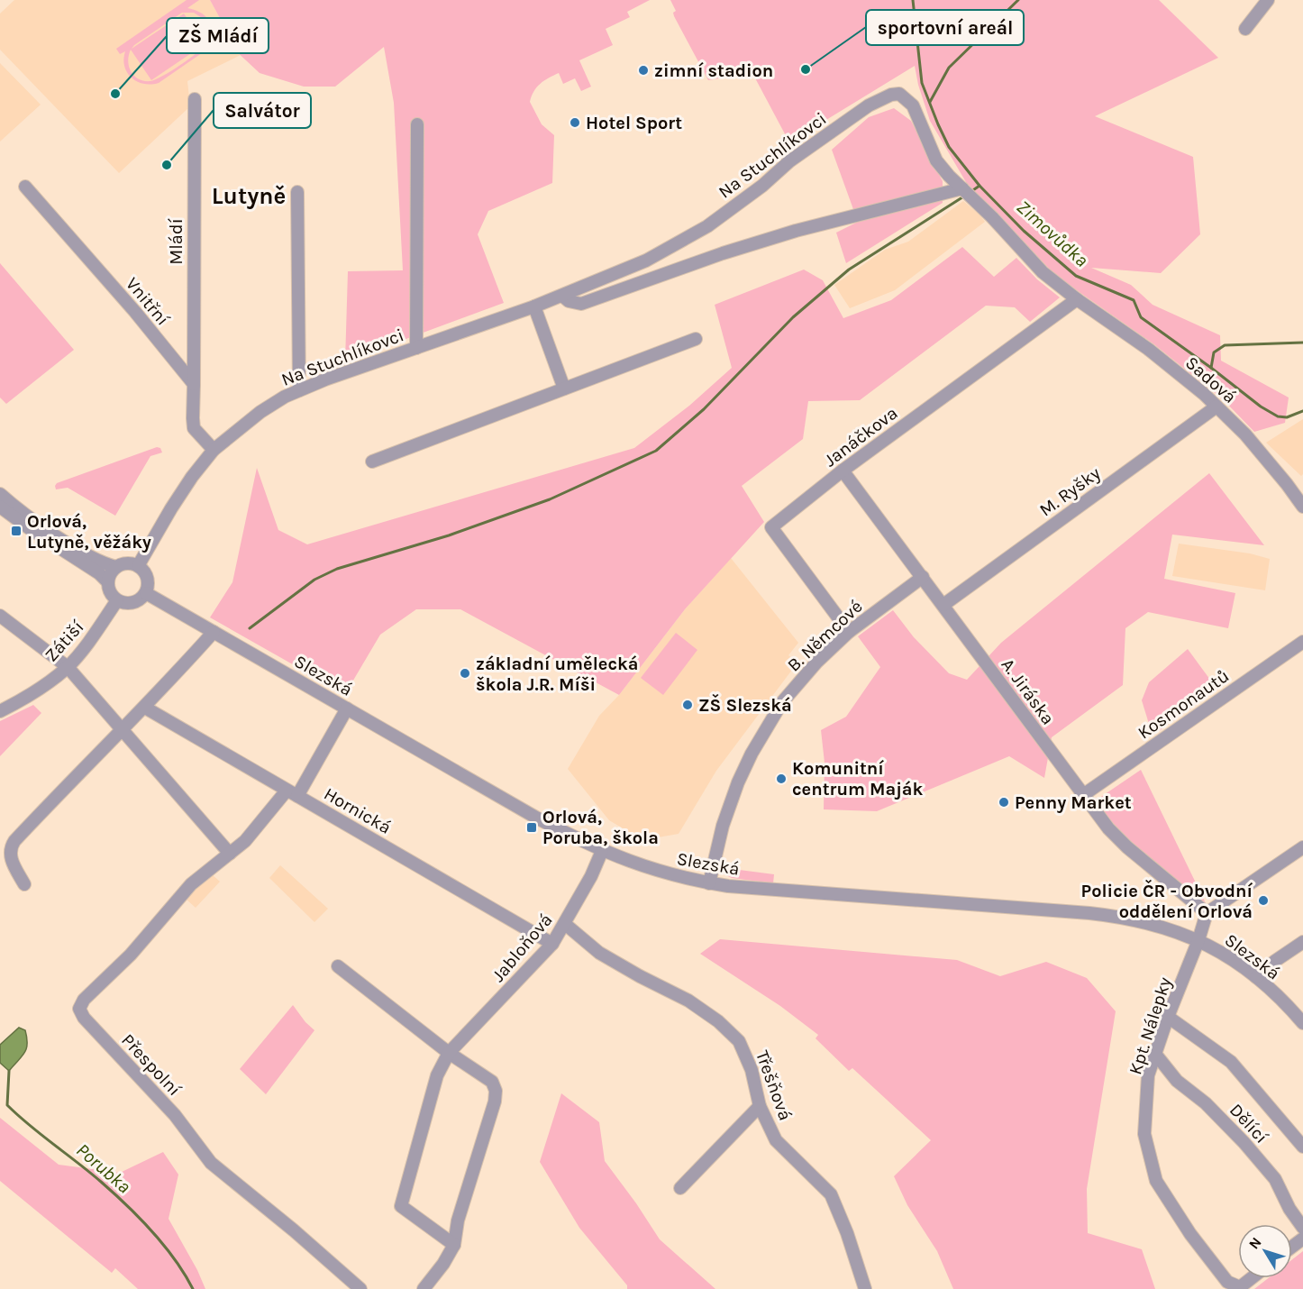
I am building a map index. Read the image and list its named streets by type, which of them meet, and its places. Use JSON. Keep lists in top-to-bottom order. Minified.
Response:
{"streets":{"street":["Na Stuchlíkovci","Mládí","Vnitřní","Sadová","Janáčkova","M. Ryšky","B. Němcové","Zátiší","Slezská","A. Jiráska","Kosmonautů","Hornická","Jabloňová","Kpt. Nálepky","Přespolní","Třešňová","Dělící"]},"crossings":[["Na Stuchlíkovci","Sadová"],["Na Stuchlíkovci","Janáčkova"],["Na Stuchlíkovci","Zátiší"],["Na Stuchlíkovci","Slezská"],["Mládí","Vnitřní"],["Sadová","Janáčkova"],["Sadová","M. Ryšky"],["Janáčkova","B. Němcové"],["Janáčkova","A. Jiráska"],["M. Ryšky","A. Jiráska"],["B. Němcové","Slezská"],["B. Němcové","A. Jiráska"],["Zátiší","Slezská"],["Slezská","Jabloňová"],["Slezská","Kpt. Nálepky"],["Slezská","Přespolní"],["A. Jiráska","Kosmonautů"],["A. Jiráska","Kpt. Nálepky"],["Hornická","Jabloňová"],["Hornická","Přespolní"],["Jabloňová","Třešňová"],["Kpt. Nálepky","Dělící"]],"districts":["Lutyně"],"water":["Zimovůdka","Porubka"],"places":{"other":["sportovní areál","zimní stadion","ZŠ Mládí","Hotel Sport","Salvátor","základní umělecká škola J.R. Míši","ZŠ Slezská","Komunitní centrum Maják","Penny Market","Policie ČR - Obvodní oddělení Orlová"],"transit":["Orlová, Lutyně, věžáky","Orlová, Poruba, škola"]},"north":"top left"}
